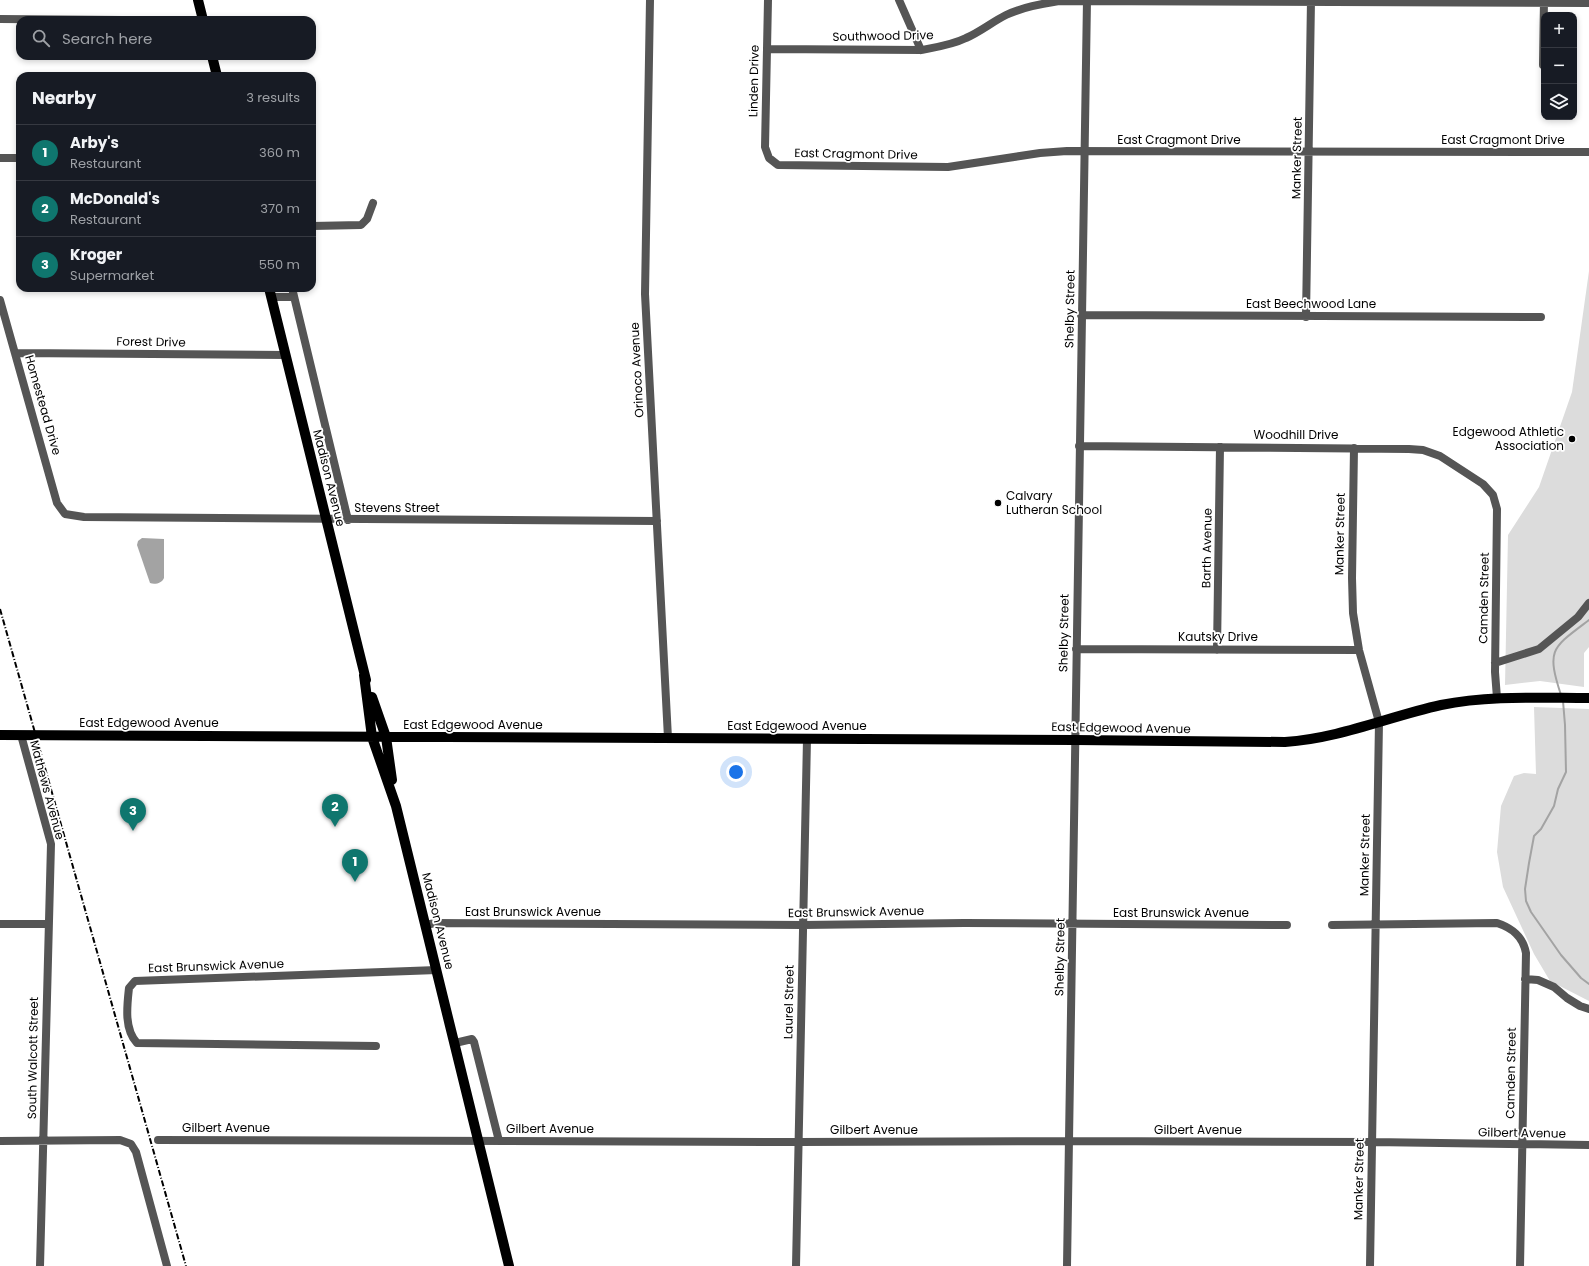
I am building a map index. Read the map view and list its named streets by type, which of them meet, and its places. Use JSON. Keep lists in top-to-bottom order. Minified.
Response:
{"streets":{"main road":["Madison Avenue","East Edgewood Avenue"],"street":["Southwood Drive","Linden Drive","East Cragmont Drive","Manker Street","East Beechwood Lane","Shelby Street","Forest Drive","Orinoco Avenue","Homestead Drive","Woodhill Drive","Stevens Street","Barth Avenue","Camden Street","Kautsky Drive","Mathews Avenue","East Brunswick Avenue","Laurel Street","South Walcott Street","Gilbert Avenue"]},"crossings":[["Southwood Drive","Linden Drive"],["Southwood Drive","Manker Street"],["Southwood Drive","Shelby Street"],["Linden Drive","East Cragmont Drive"],["East Cragmont Drive","Manker Street"],["East Cragmont Drive","Shelby Street"],["Manker Street","East Beechwood Lane"],["Manker Street","Woodhill Drive"],["Manker Street","Camden Street"],["Manker Street","Kautsky Drive"],["Manker Street","East Edgewood Avenue"],["Manker Street","Gilbert Avenue"],["East Beechwood Lane","Shelby Street"],["Shelby Street","Woodhill Drive"],["Shelby Street","Kautsky Drive"],["Shelby Street","East Edgewood Avenue"],["Shelby Street","East Brunswick Avenue"],["Shelby Street","Gilbert Avenue"],["Forest Drive","Homestead Drive"],["Forest Drive","Madison Avenue"],["Orinoco Avenue","Stevens Street"],["Orinoco Avenue","East Edgewood Avenue"],["Homestead Drive","Stevens Street"],["Woodhill Drive","Barth Avenue"],["Woodhill Drive","Camden Street"],["Madison Avenue","Stevens Street"],["Madison Avenue","East Edgewood Avenue"],["Madison Avenue","East Brunswick Avenue"],["Madison Avenue","Gilbert Avenue"],["Barth Avenue","Kautsky Drive"],["Camden Street","East Edgewood Avenue"],["Camden Street","Gilbert Avenue"],["East Edgewood Avenue","Mathews Avenue"],["East Edgewood Avenue","Laurel Street"],["Mathews Avenue","South Walcott Street"],["East Brunswick Avenue","Laurel Street"],["Laurel Street","Gilbert Avenue"]],"places":["Edgewood Athletic Association","Calvary Lutheran School"],"page":{"map_buttons":["+","−"],"search":"Search here","heading":["Nearby","3 results"],"list":[{"mark":"1","name":"Arby's","note":"Restaurant","value":"360 m"},{"mark":"2","name":"McDonald's","note":"Restaurant","value":"370 m"},{"mark":"3","name":"Kroger","note":"Supermarket","value":"550 m"}],"pins":["2","3","1"]}}
